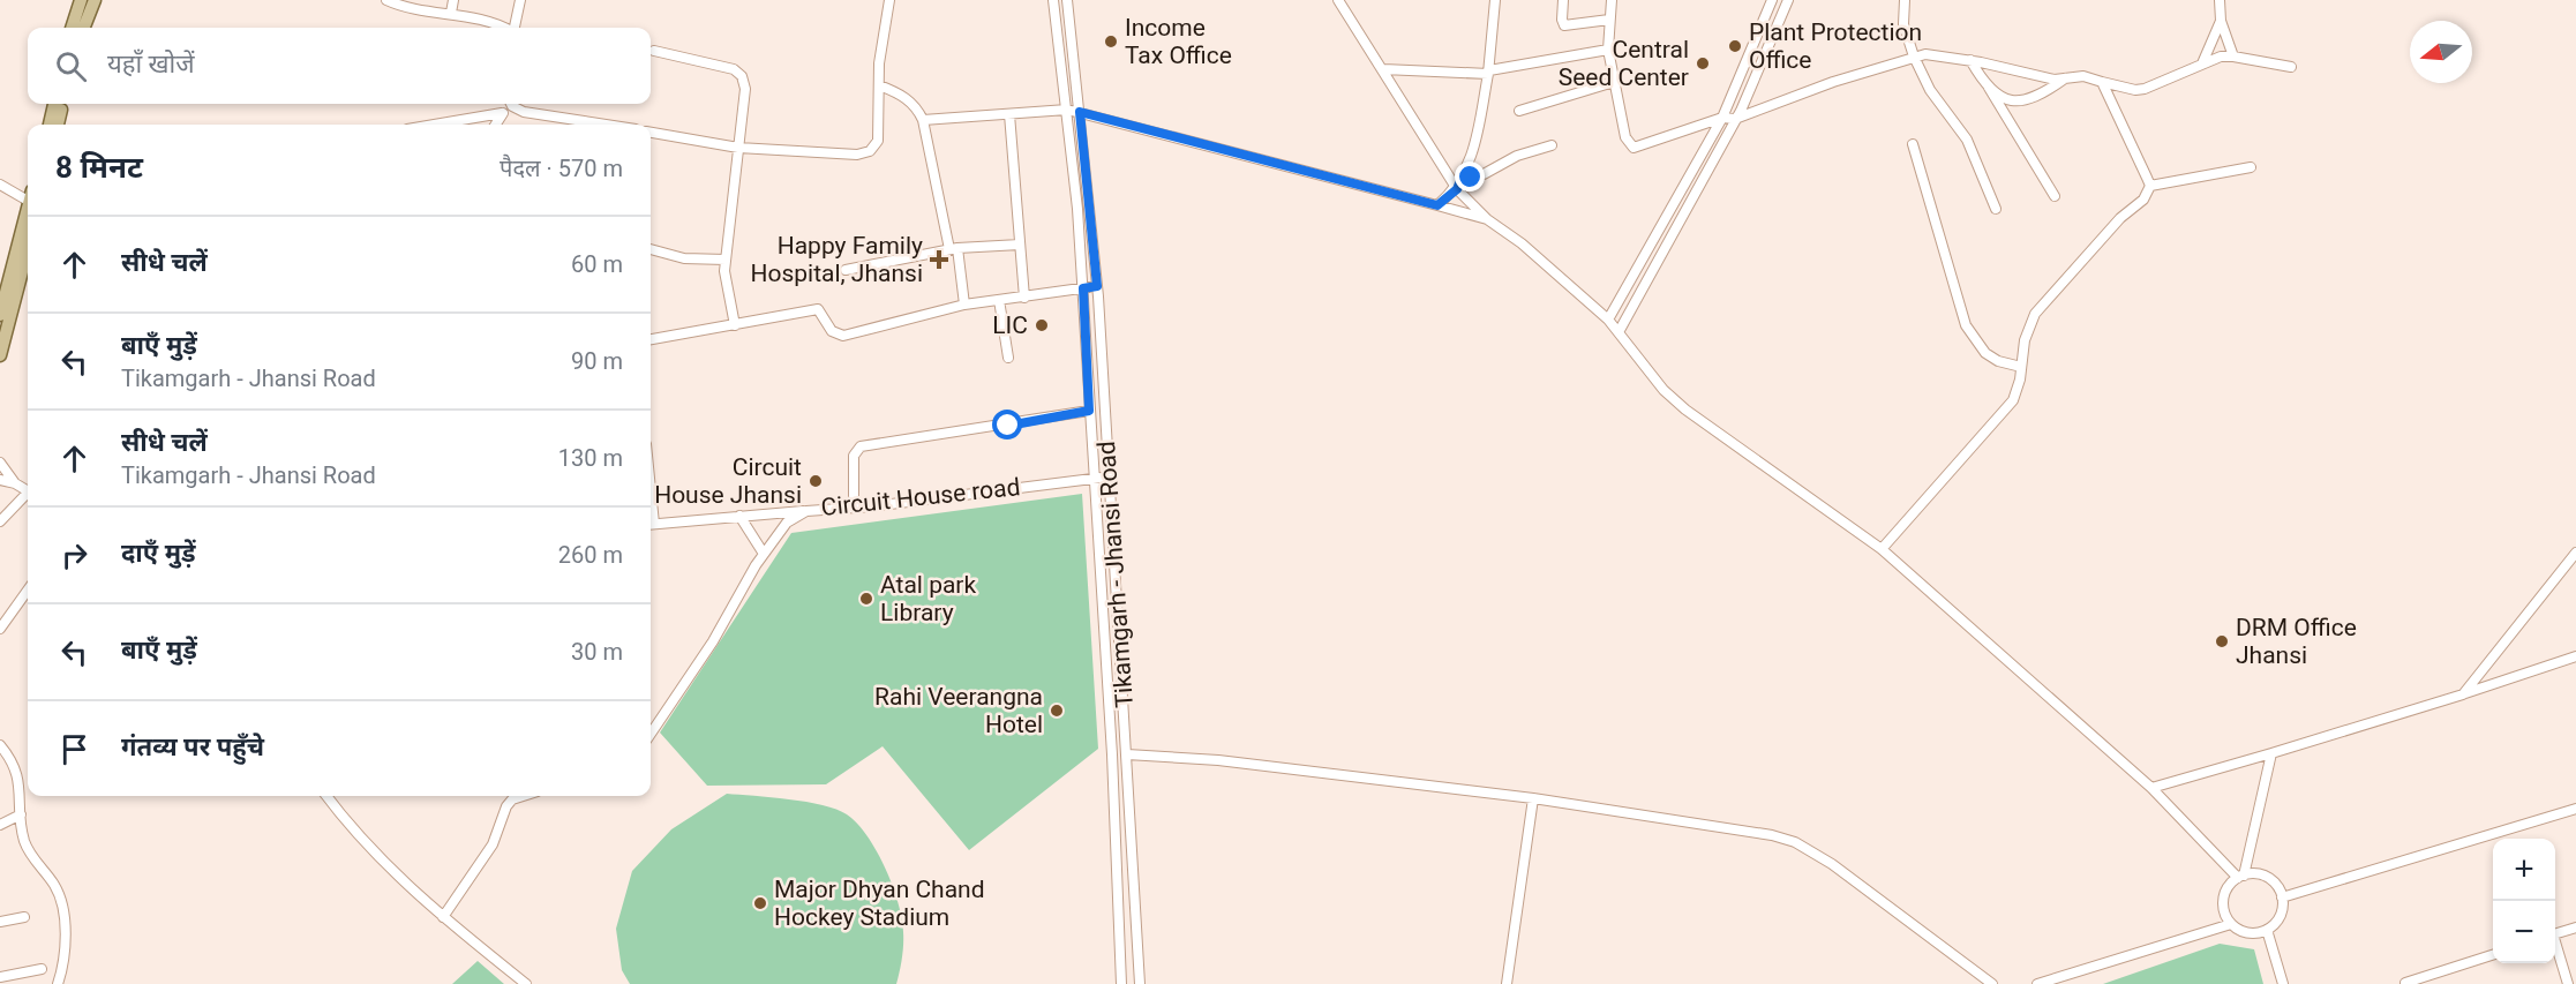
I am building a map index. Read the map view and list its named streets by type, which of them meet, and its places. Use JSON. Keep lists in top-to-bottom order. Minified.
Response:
{"streets":{"street":["Circuit House road","Tikamgarh - Jhansi Road"]},"crossings":[["Circuit House road","Tikamgarh - Jhansi Road"]],"places":{"other":["Income Tax Office","Plant Protection Office","Central Seed Center","LIC","Circuit House Jhansi","Atal park Library","DRM Office Jhansi","Rahi Veerangna Hotel","Major Dhyan Chand Hockey Stadium"],"health":["Happy Family Hospital, Jhansi"]},"north":"left","page":{"search":"यहाँ खोजें","heading":["8 मिनट","पैदल · 570 m"],"list":[["सीधे चलें","60 m"],["बाएँ मुड़ें","Tikamgarh - Jhansi Road","90 m"],["सीधे चलें","Tikamgarh - Jhansi Road","130 m"],["दाएँ मुड़ें","260 m"],["बाएँ मुड़ें","30 m"],"गंतव्य पर पहुँचे"],"map_buttons":["+","−"]}}
